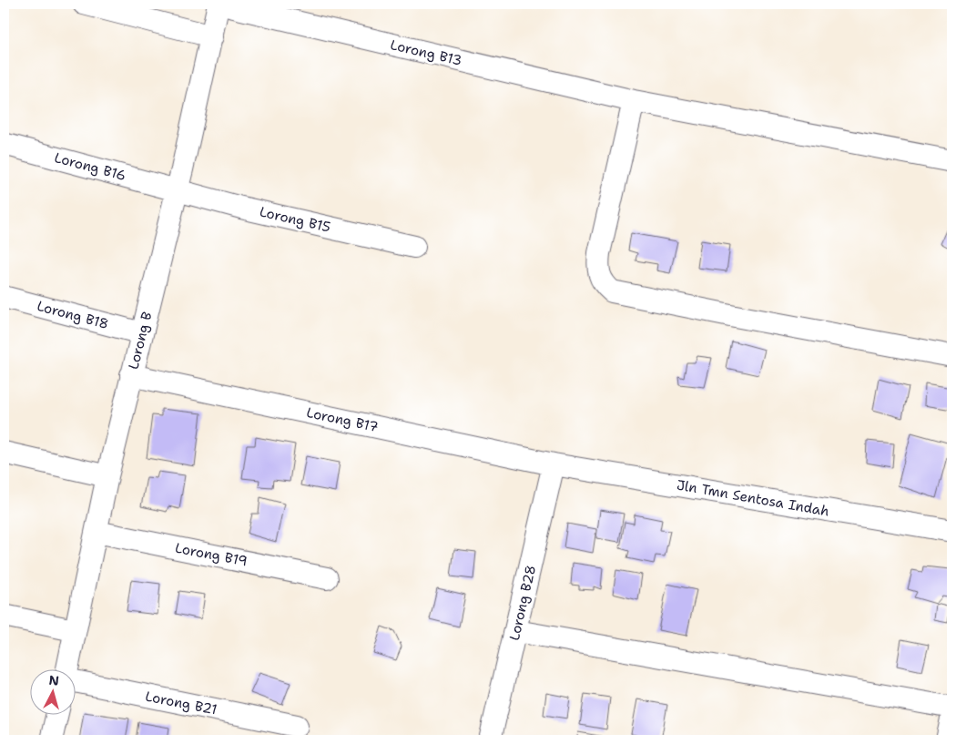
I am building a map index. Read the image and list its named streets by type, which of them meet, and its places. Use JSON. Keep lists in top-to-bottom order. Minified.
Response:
{"streets":{"street":["Lorong B13","Lorong B16","Lorong B15","Lorong B18","Lorong B","Lorong B17","Jln Tmn Sentosa Indah","Lorong B19","Lorong B28","Lorong B21"]},"crossings":[["Lorong B13","Lorong B"],["Lorong B16","Lorong B15"],["Lorong B16","Lorong B"],["Lorong B15","Lorong B"],["Lorong B18","Lorong B"],["Lorong B","Lorong B17"],["Lorong B","Lorong B19"],["Lorong B17","Jln Tmn Sentosa Indah"],["Lorong B17","Lorong B28"],["Jln Tmn Sentosa Indah","Lorong B28"]],"north":"top"}
